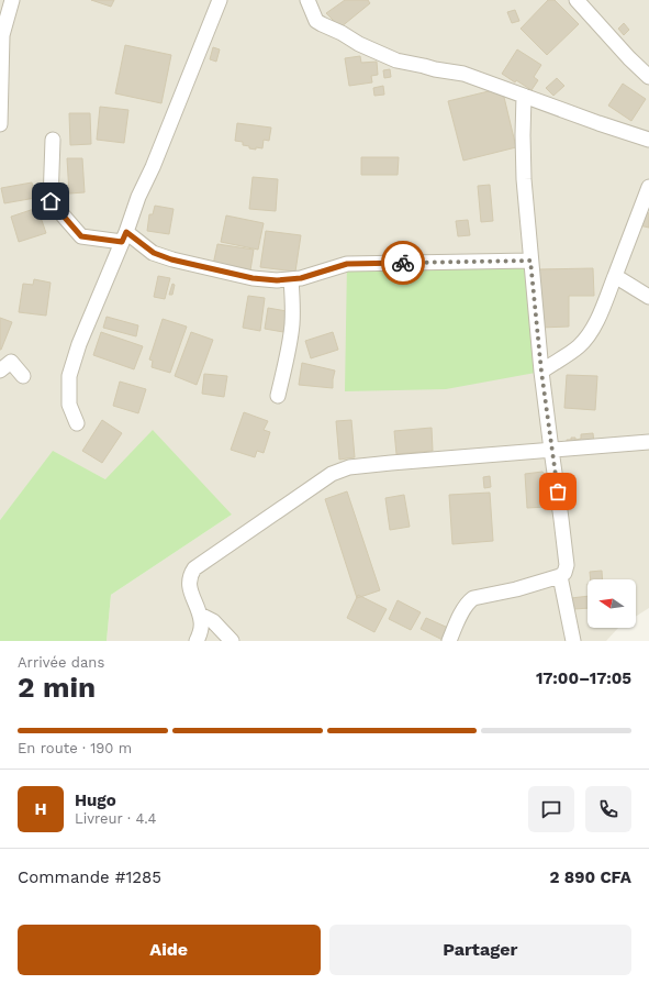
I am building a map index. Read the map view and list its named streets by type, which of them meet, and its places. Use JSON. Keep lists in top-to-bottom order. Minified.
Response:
{"north":"left","page":{"heading":["2 min","Arrivée dans","17:00–17:05"],"panel":["Hugo","Livreur · 4.4","Commande #1285","2 890 CFA"],"bar":"En route · 190 m","round":"H","buttons":["Aide","Partager"]}}
